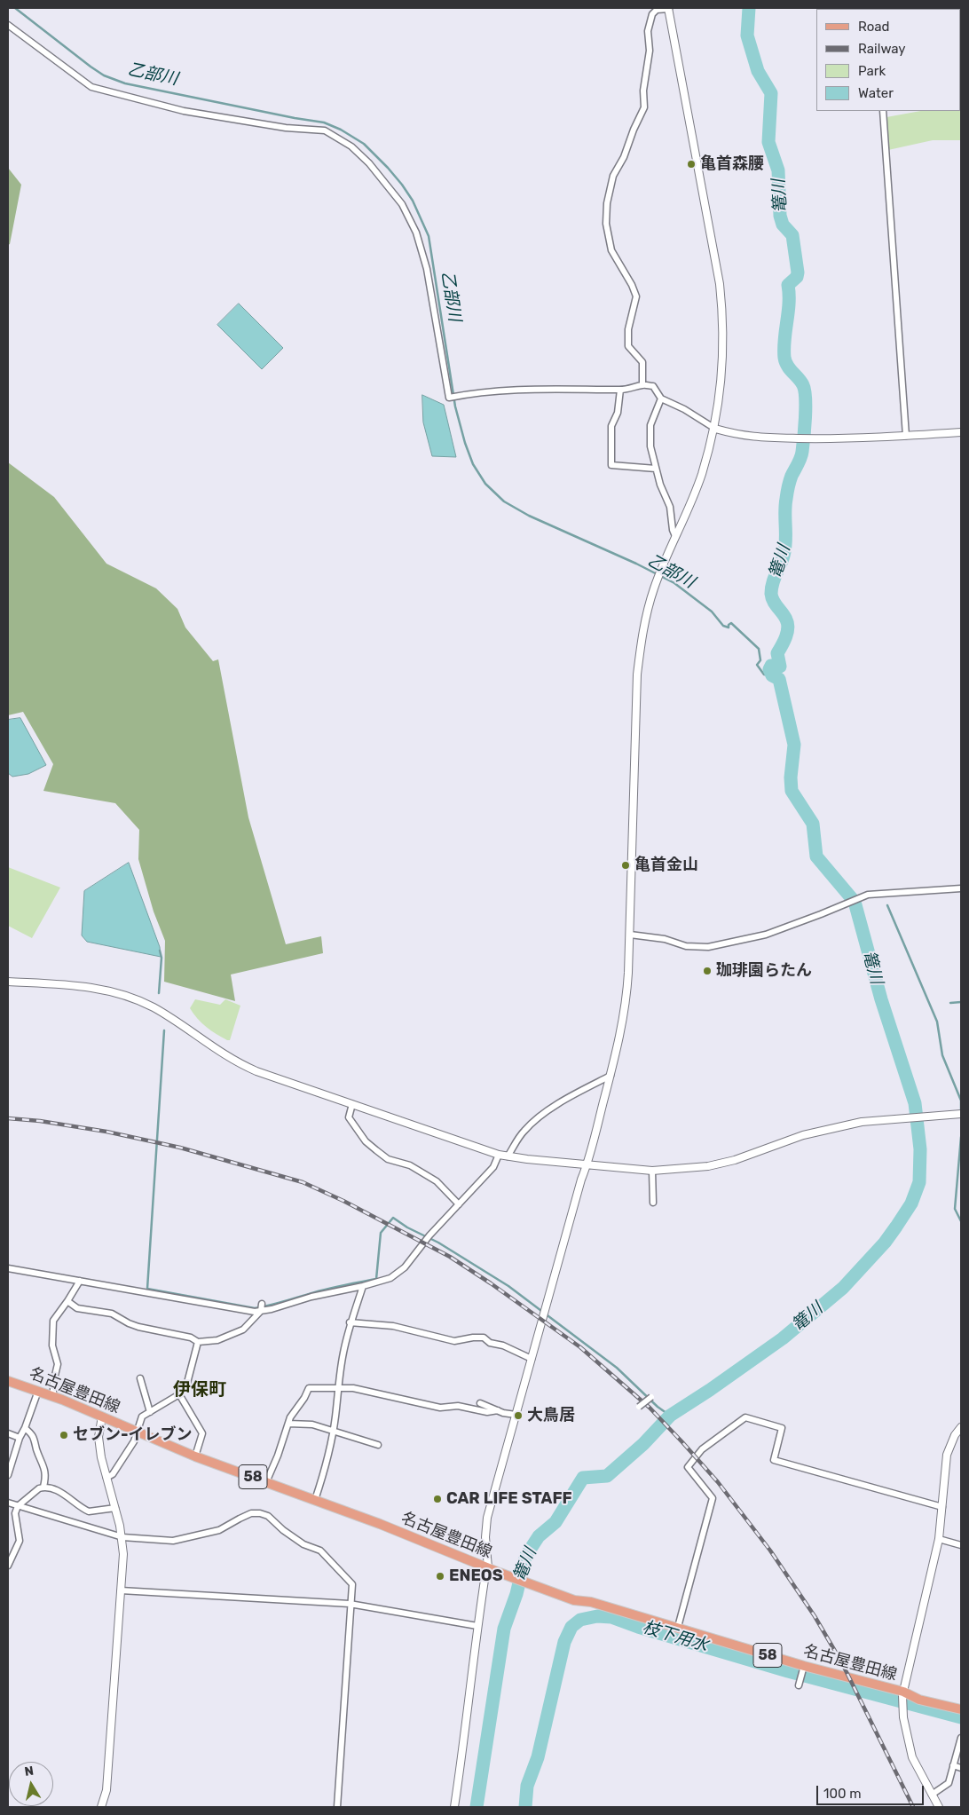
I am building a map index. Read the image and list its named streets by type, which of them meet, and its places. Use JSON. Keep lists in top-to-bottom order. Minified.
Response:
{"streets":{"main road":["名古屋豊田線","58"]},"districts":["伊保町"],"water":["乙部川","篭川","枝下用水"],"places":["亀首森腰","亀首金山","珈琲園らたん","大鳥居","セブン-イレブン","CAR LIFE STAFF","ENEOS"],"legend":["Road","Railway","Park","Water"],"scale_bar":"100 m","north":"top"}
